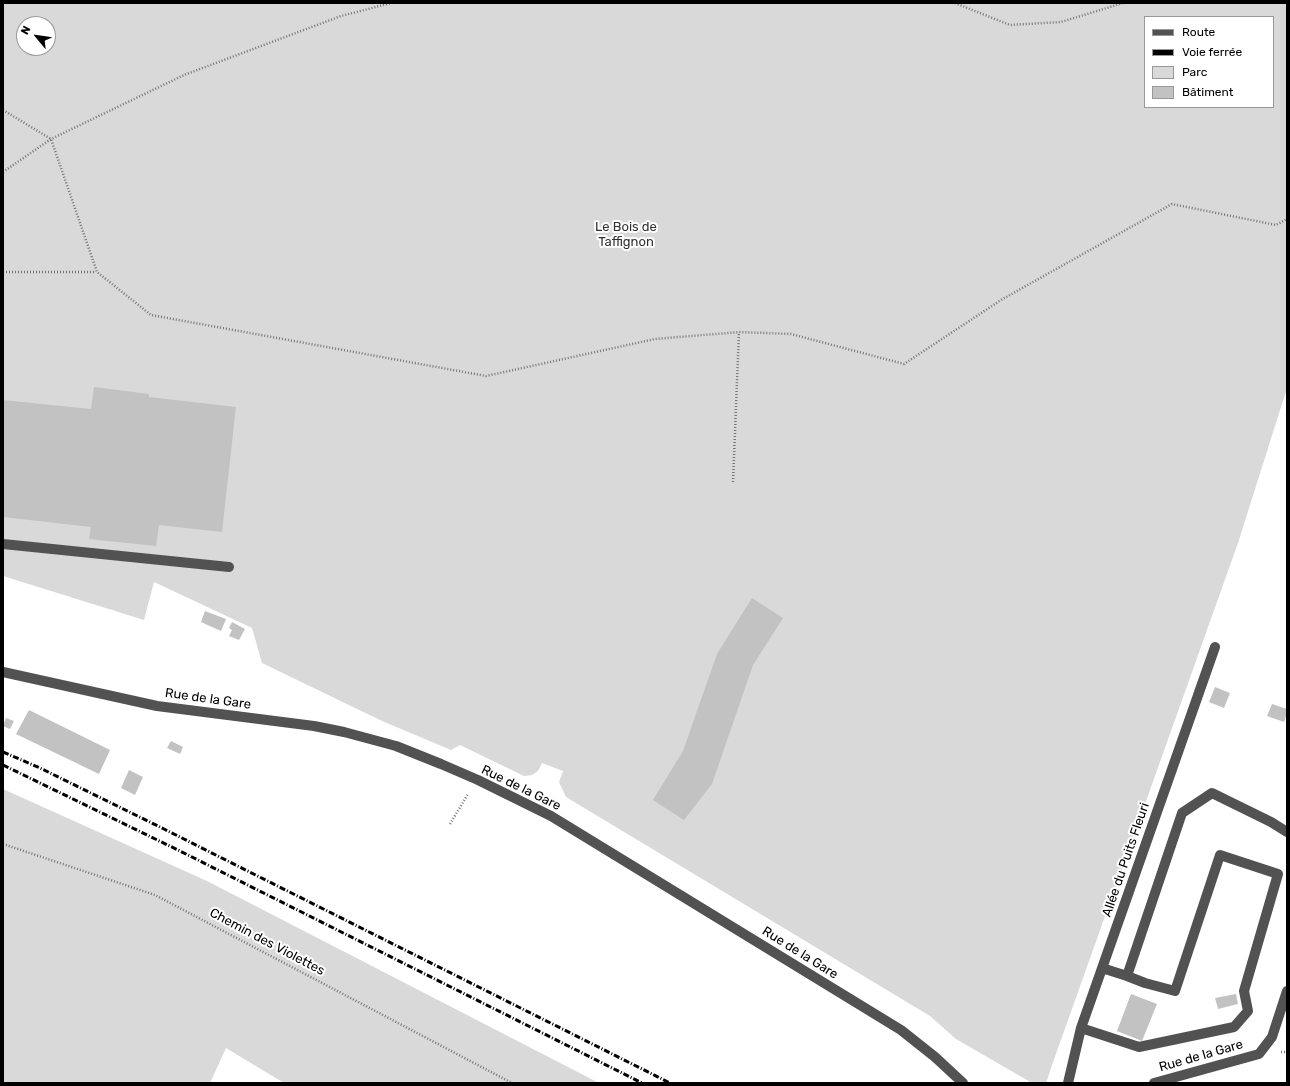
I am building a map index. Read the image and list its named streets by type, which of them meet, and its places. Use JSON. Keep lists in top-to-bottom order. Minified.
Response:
{"streets":{"street":["Rue de la Gare","Allée du Puits Fleuri"],"path":["Chemin des Violettes"]},"parks":["Le Bois de Taffignon"],"legend":["Route","Voie ferrée","Parc","Bâtiment"],"north":"top left"}
